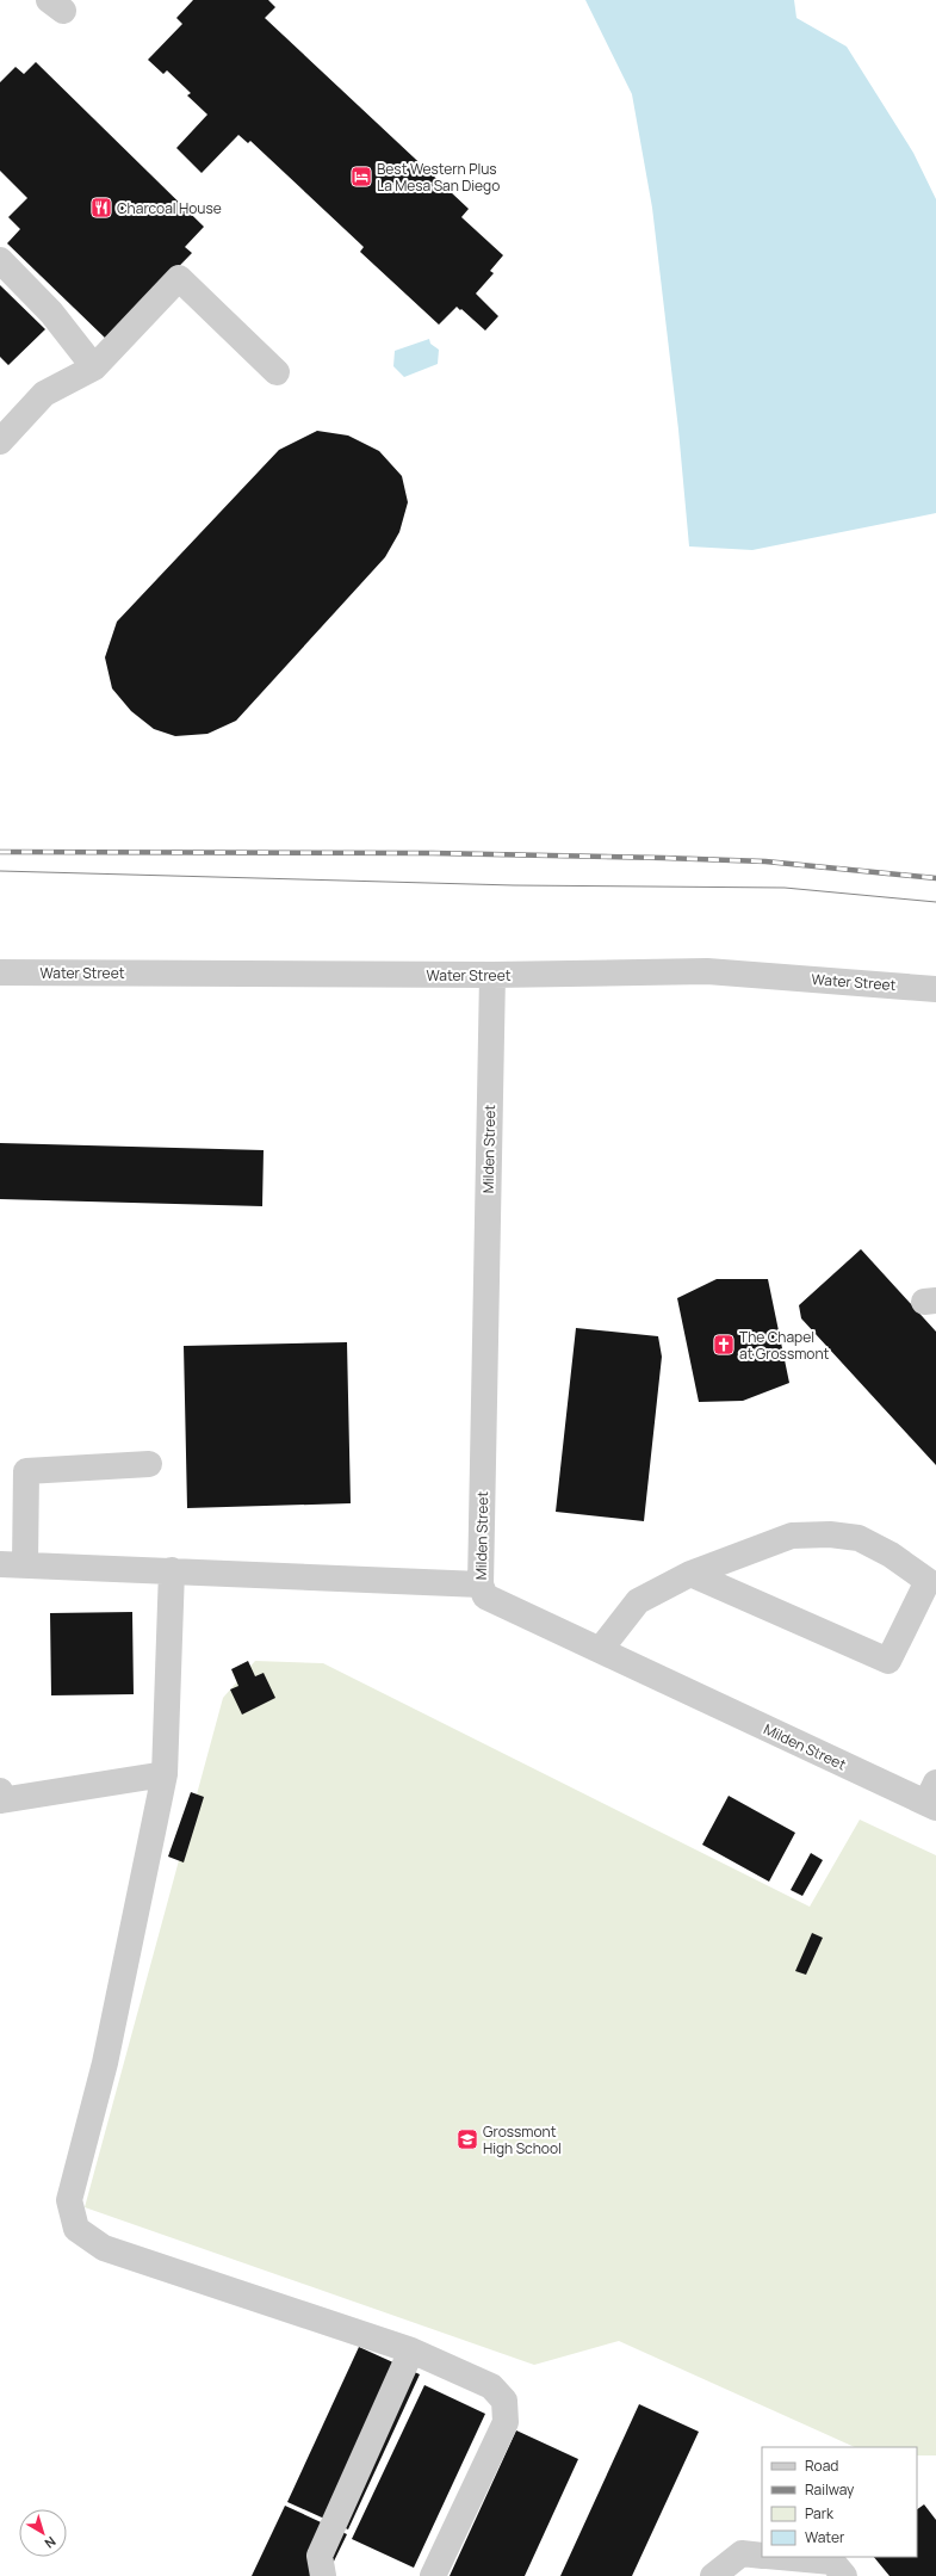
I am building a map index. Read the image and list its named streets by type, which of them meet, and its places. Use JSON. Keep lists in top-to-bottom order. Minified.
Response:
{"streets":{"street":["Water Street","Milden Street"]},"crossings":[["Water Street","Milden Street"]],"places":{"hotel":["Best Western Plus La Mesa San Diego"],"restaurant":["Charcoal House"],"church":["The Chapel at Grossmont"],"school or university":["Grossmont High School"]},"legend":["Road","Railway","Park","Water"],"north":"bottom right"}
